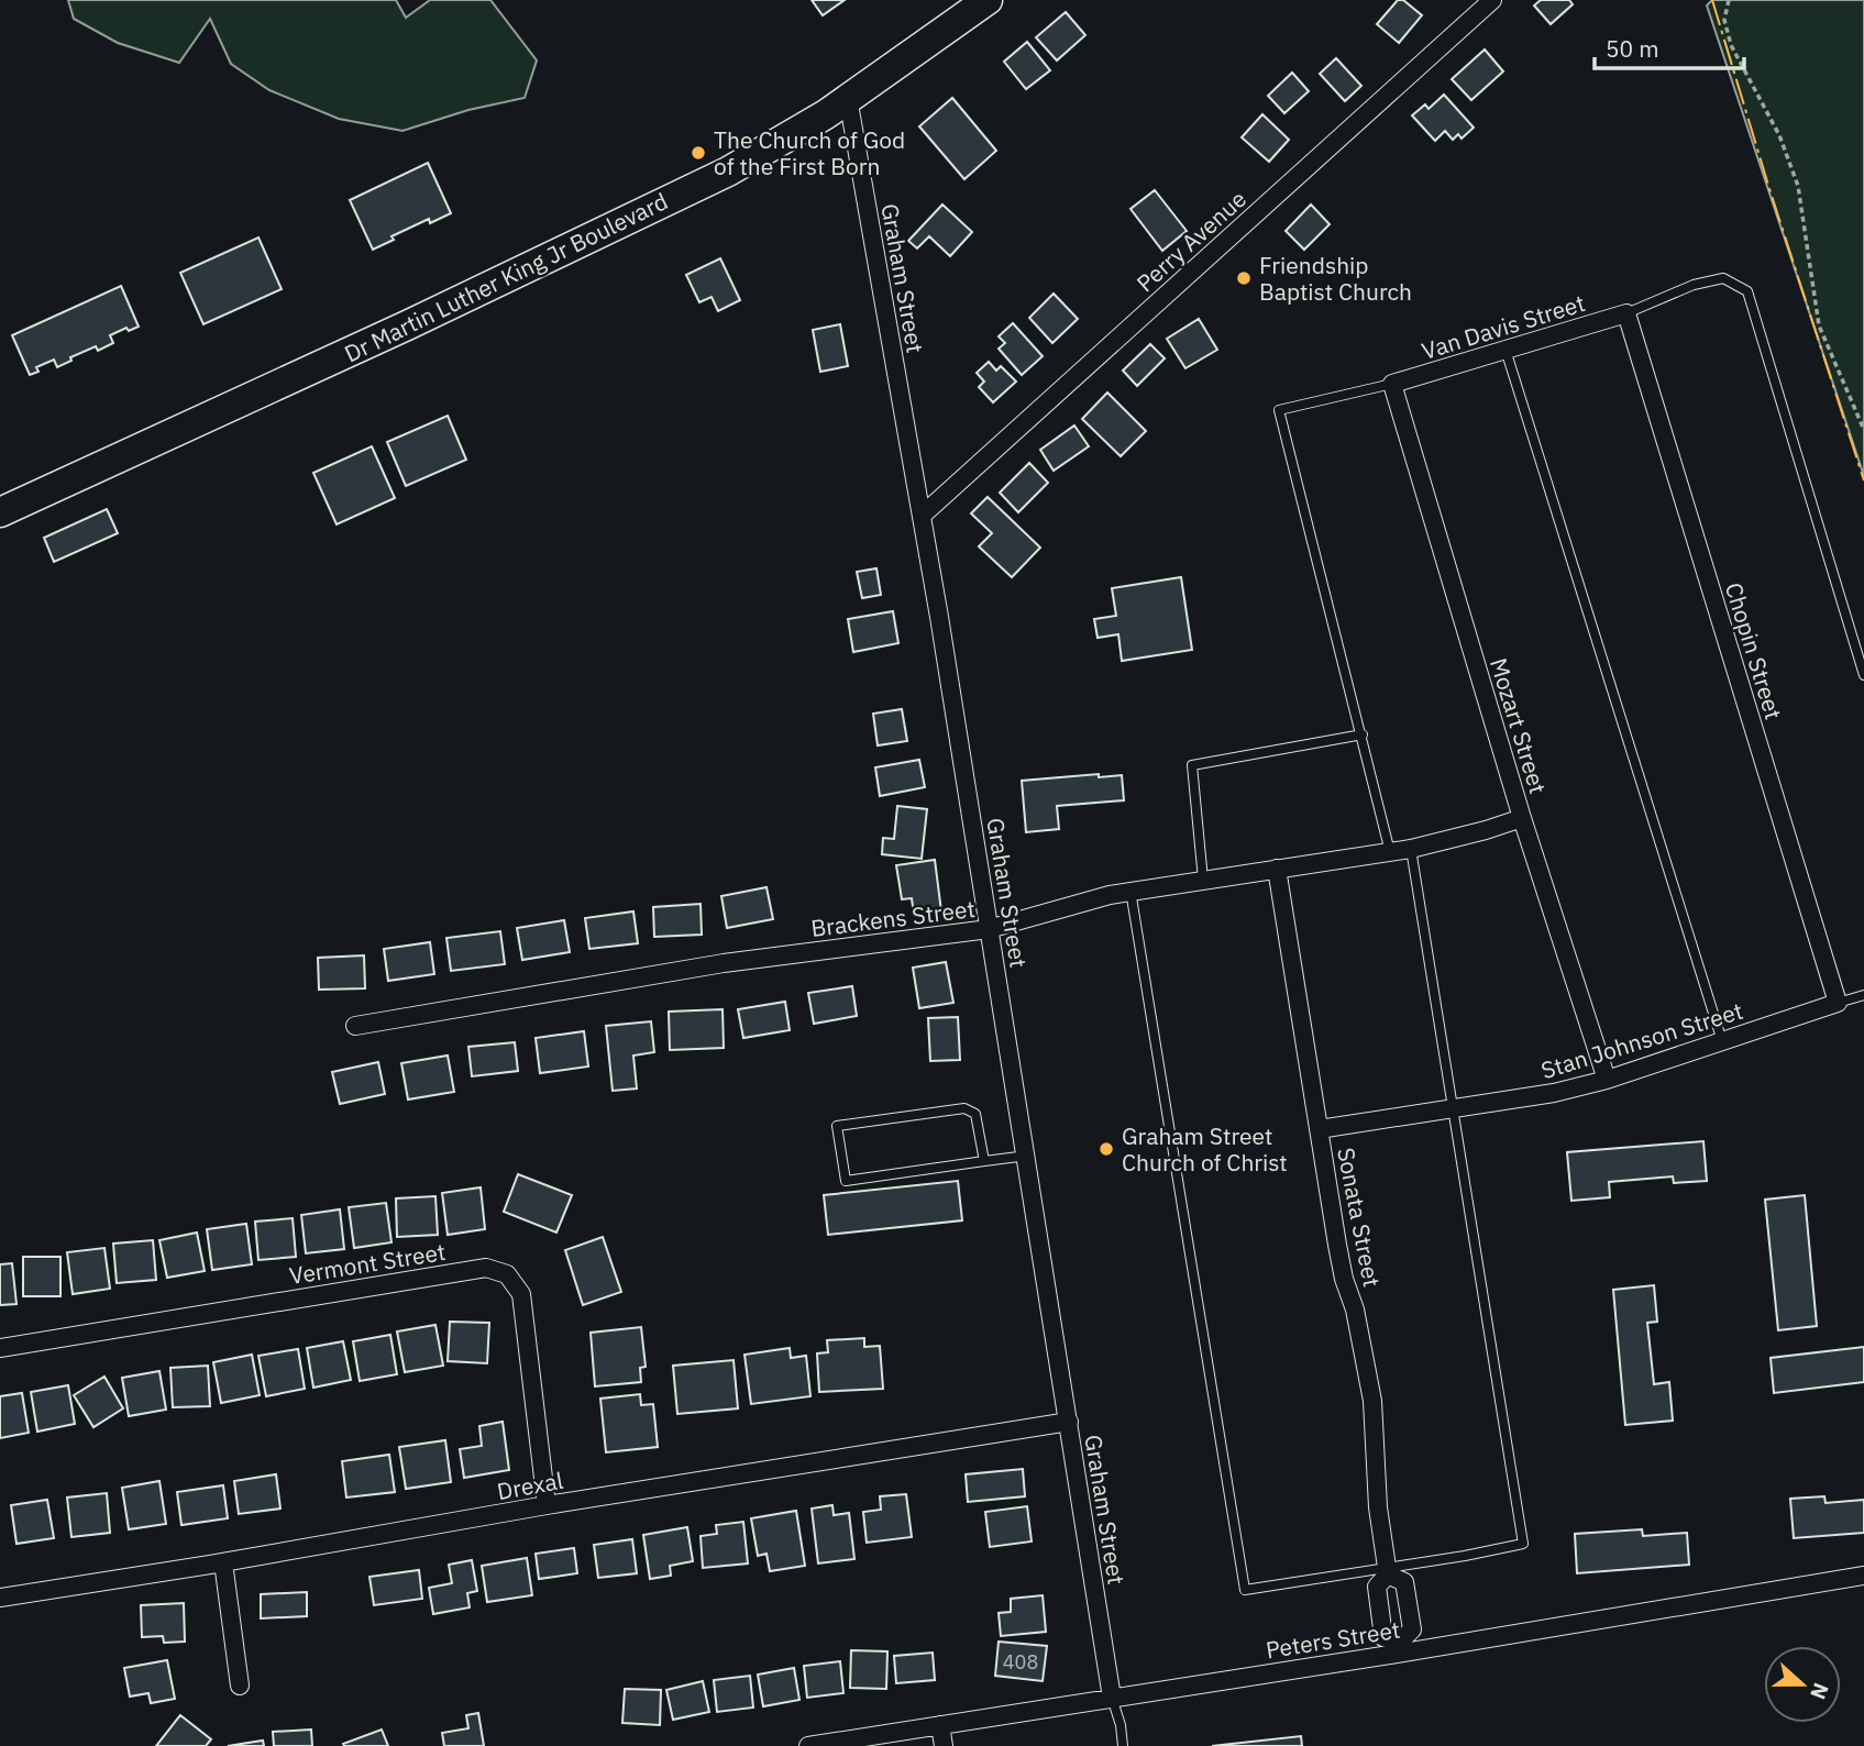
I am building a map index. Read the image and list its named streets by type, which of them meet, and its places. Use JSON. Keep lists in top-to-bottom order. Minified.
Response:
{"streets":{"main road":["Dr Martin Luther King Jr Boulevard"],"street":["Perry Avenue","Graham Street","Van Davis Street","Chopin Street","Mozart Street","Brackens Street","Stan Johnson Street","Sonata Street","Vermont Street","Drexal","Peters Street"]},"crossings":[["Perry Avenue","Graham Street"],["Dr Martin Luther King Jr Boulevard","Graham Street"],["Graham Street","Brackens Street"],["Graham Street","Drexal"],["Graham Street","Peters Street"],["Van Davis Street","Chopin Street"],["Van Davis Street","Mozart Street"],["Chopin Street","Stan Johnson Street"],["Mozart Street","Brackens Street"],["Mozart Street","Stan Johnson Street"],["Brackens Street","Sonata Street"],["Stan Johnson Street","Sonata Street"],["Sonata Street","Peters Street"],["Vermont Street","Drexal"]],"places":["The Church of God of the First Born","Friendship Baptist Church","Graham Street Church of Christ"],"house_numbers":["408"],"scale_bar":"50 m","north":"right"}
